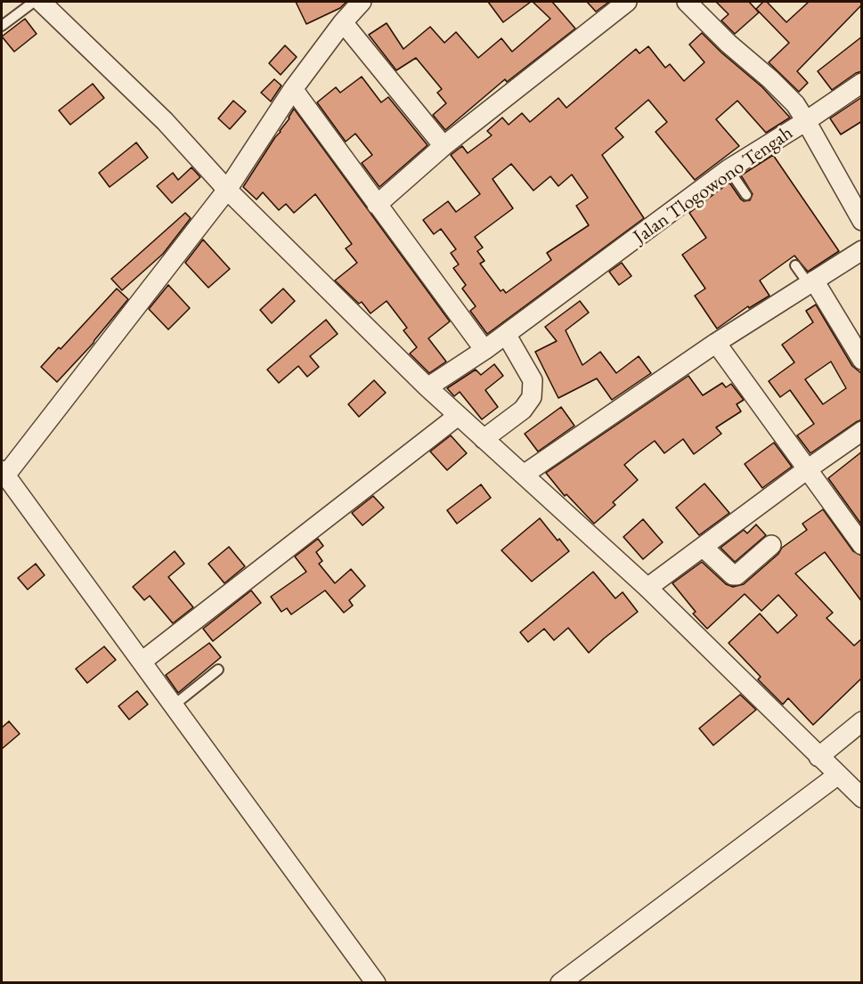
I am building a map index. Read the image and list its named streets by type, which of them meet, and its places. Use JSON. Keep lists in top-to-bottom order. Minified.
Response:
{"streets":{"street":["Jalan Tlogowono Tengah"]}}
